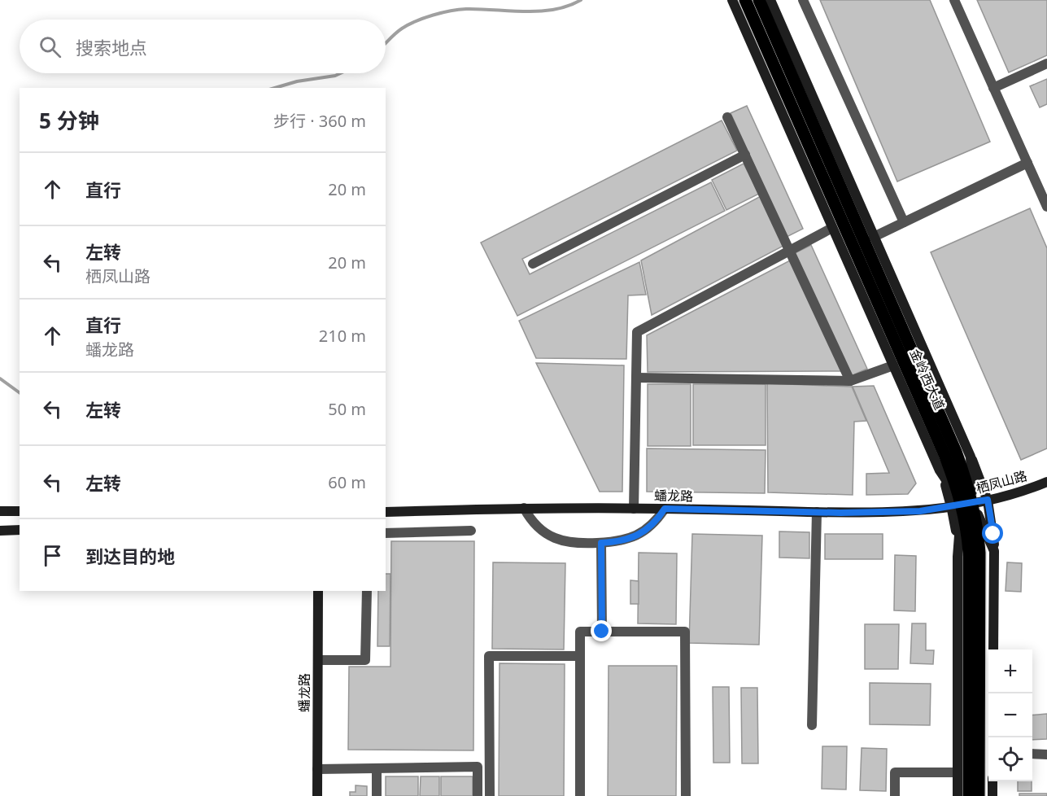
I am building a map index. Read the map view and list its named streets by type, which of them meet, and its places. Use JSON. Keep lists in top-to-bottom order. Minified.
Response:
{"streets":{"main road":["金岭西大道"],"street":["栖凤山路","蟠龙路"]},"crossings":[["金岭西大道","栖凤山路"],["金岭西大道","蟠龙路"],["栖凤山路","蟠龙路"]],"page":{"search":"搜索地点","heading":["5 分钟","步行 · 360 m"],"list":[["直行","20 m"],["左转","栖凤山路","20 m"],["直行","蟠龙路","210 m"],["左转","50 m"],["左转","60 m"],"到达目的地"],"map_buttons":["+","−"]}}
